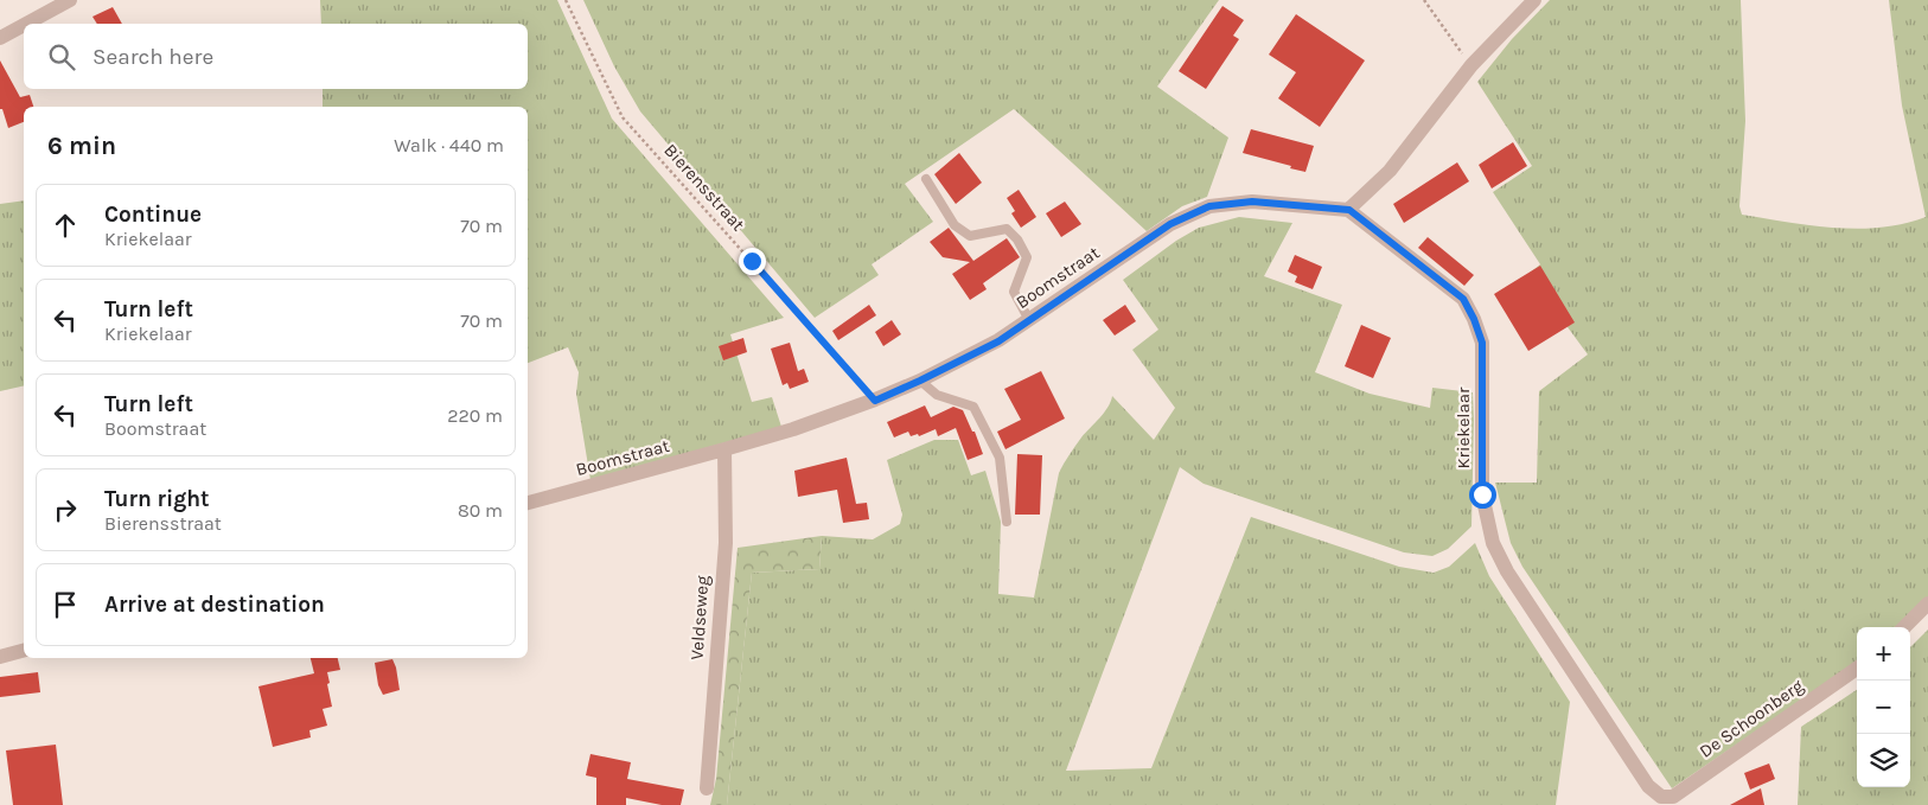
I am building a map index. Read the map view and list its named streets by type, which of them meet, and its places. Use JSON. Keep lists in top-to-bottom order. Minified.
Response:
{"streets":{"street":["Boomstraat","Kriekelaar","Veldseweg","De Schoonberg"],"path":["Bierensstraat"]},"crossings":[["Bierensstraat","Boomstraat"],["Boomstraat","Kriekelaar"],["Boomstraat","Veldseweg"],["Kriekelaar","De Schoonberg"]],"page":{"search":"Search here","heading":["6 min","Walk · 440 m"],"list":[["Continue","Kriekelaar","70 m"],["Turn left","Kriekelaar","70 m"],["Turn left","Boomstraat","220 m"],["Turn right","Bierensstraat","80 m"],"Arrive at destination"],"map_buttons":["+","−"]}}
